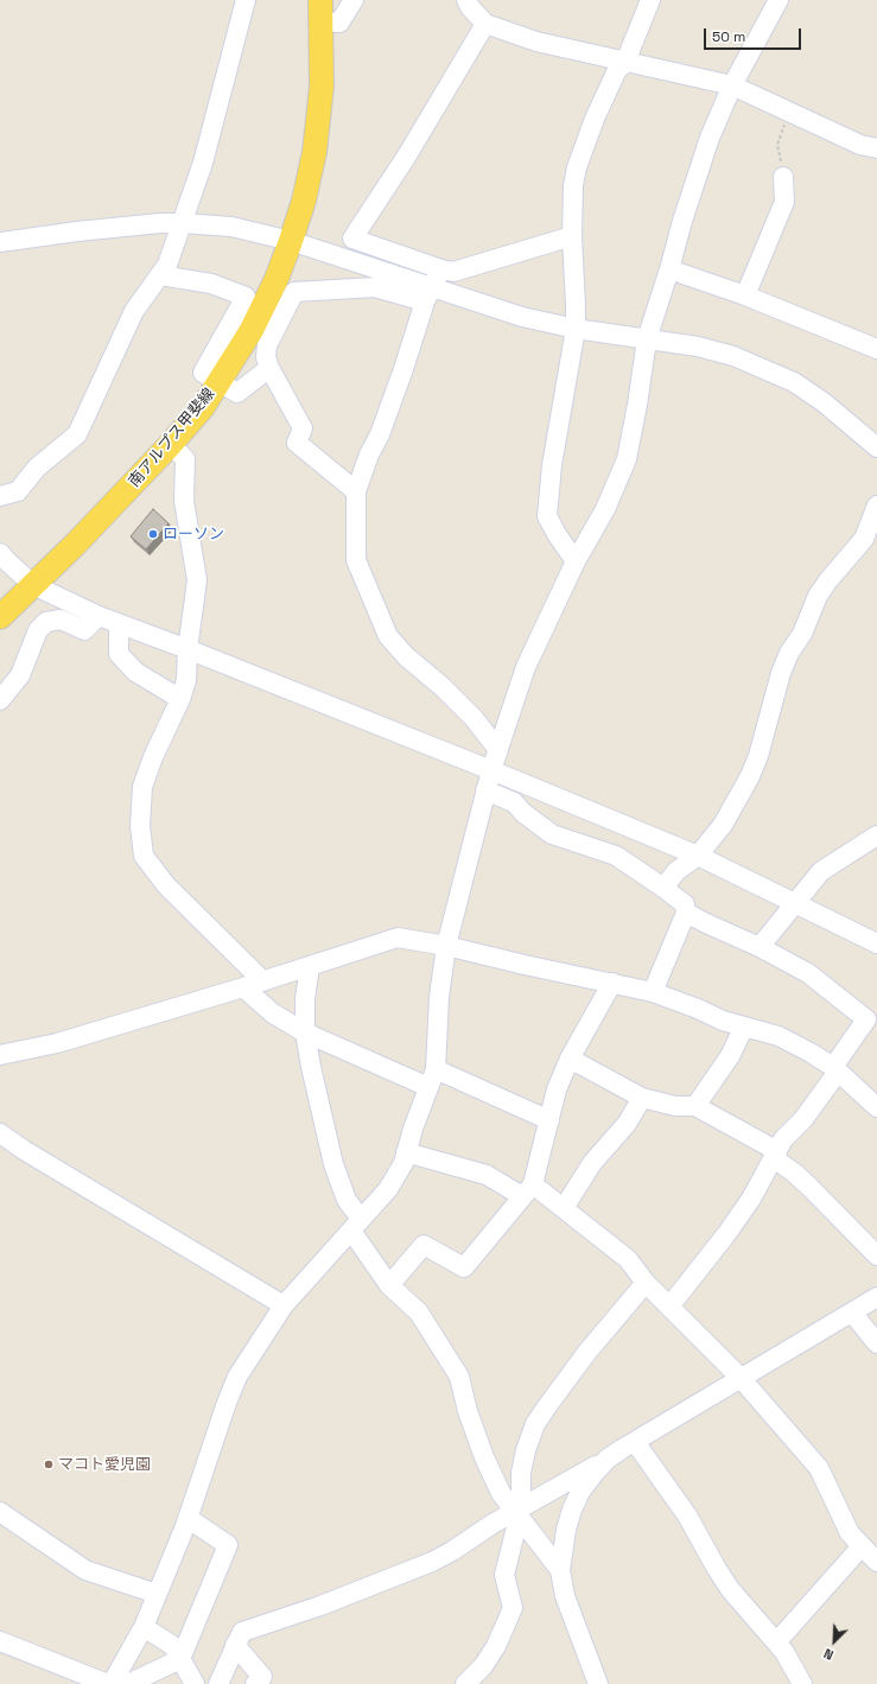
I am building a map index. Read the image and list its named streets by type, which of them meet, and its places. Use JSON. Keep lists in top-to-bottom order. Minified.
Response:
{"streets":{"main road":["南アルプス甲斐線"]},"places":["ローソン","マコト愛児園"],"scale_bar":"50 m","north":"bottom left"}
